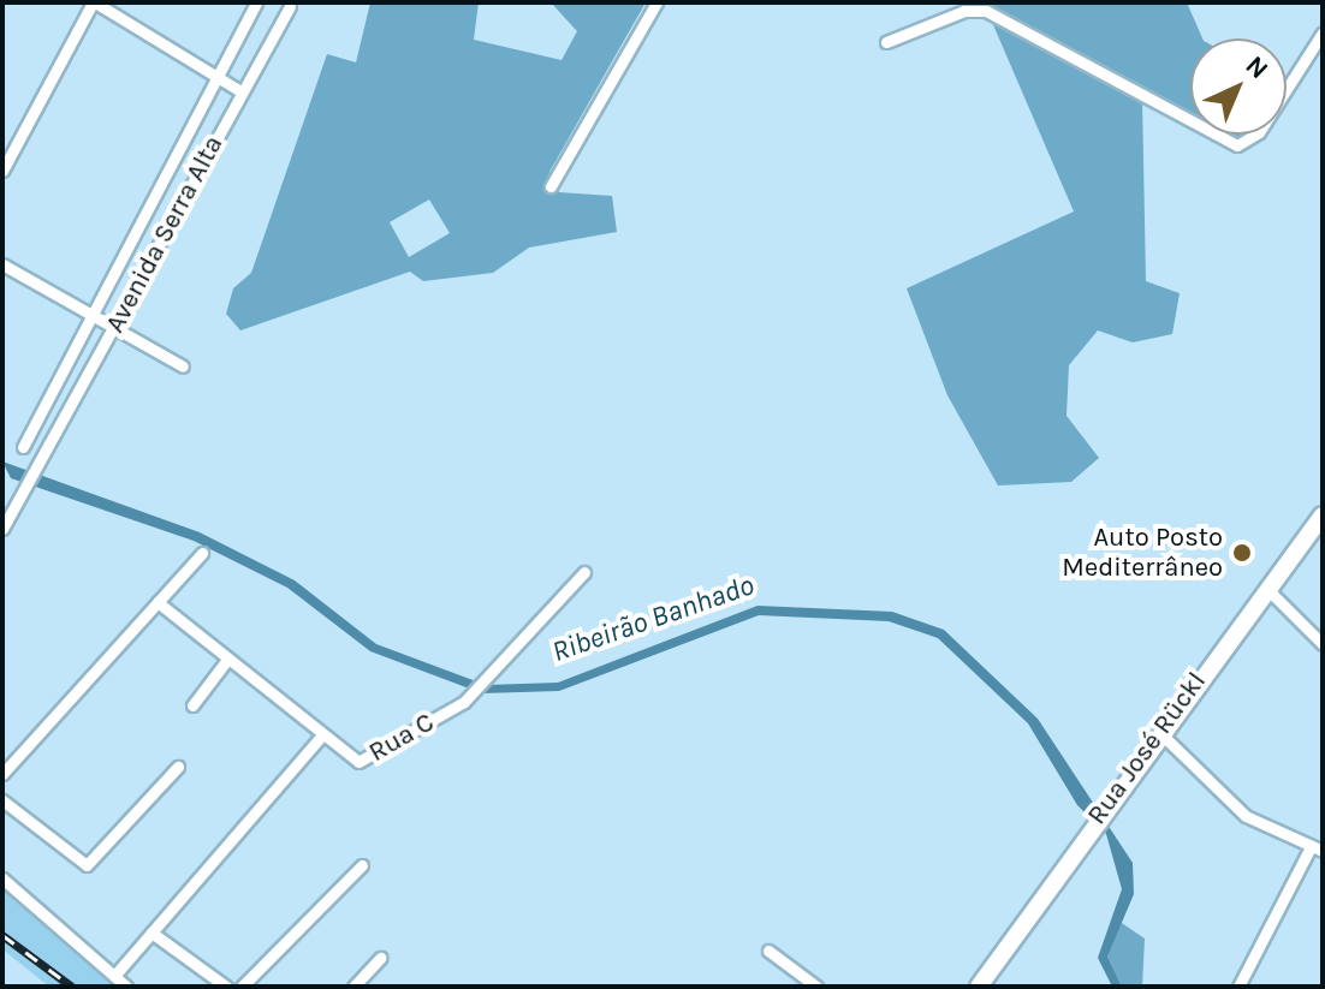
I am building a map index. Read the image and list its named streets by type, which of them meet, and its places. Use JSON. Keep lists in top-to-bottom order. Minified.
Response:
{"streets":{"main road":["Rua José Rückl"],"street":["Avenida Serra Alta","Rua C"]},"water":["Ribeirão Banhado"],"places":["Auto Posto Mediterrâneo"],"north":"top right"}
